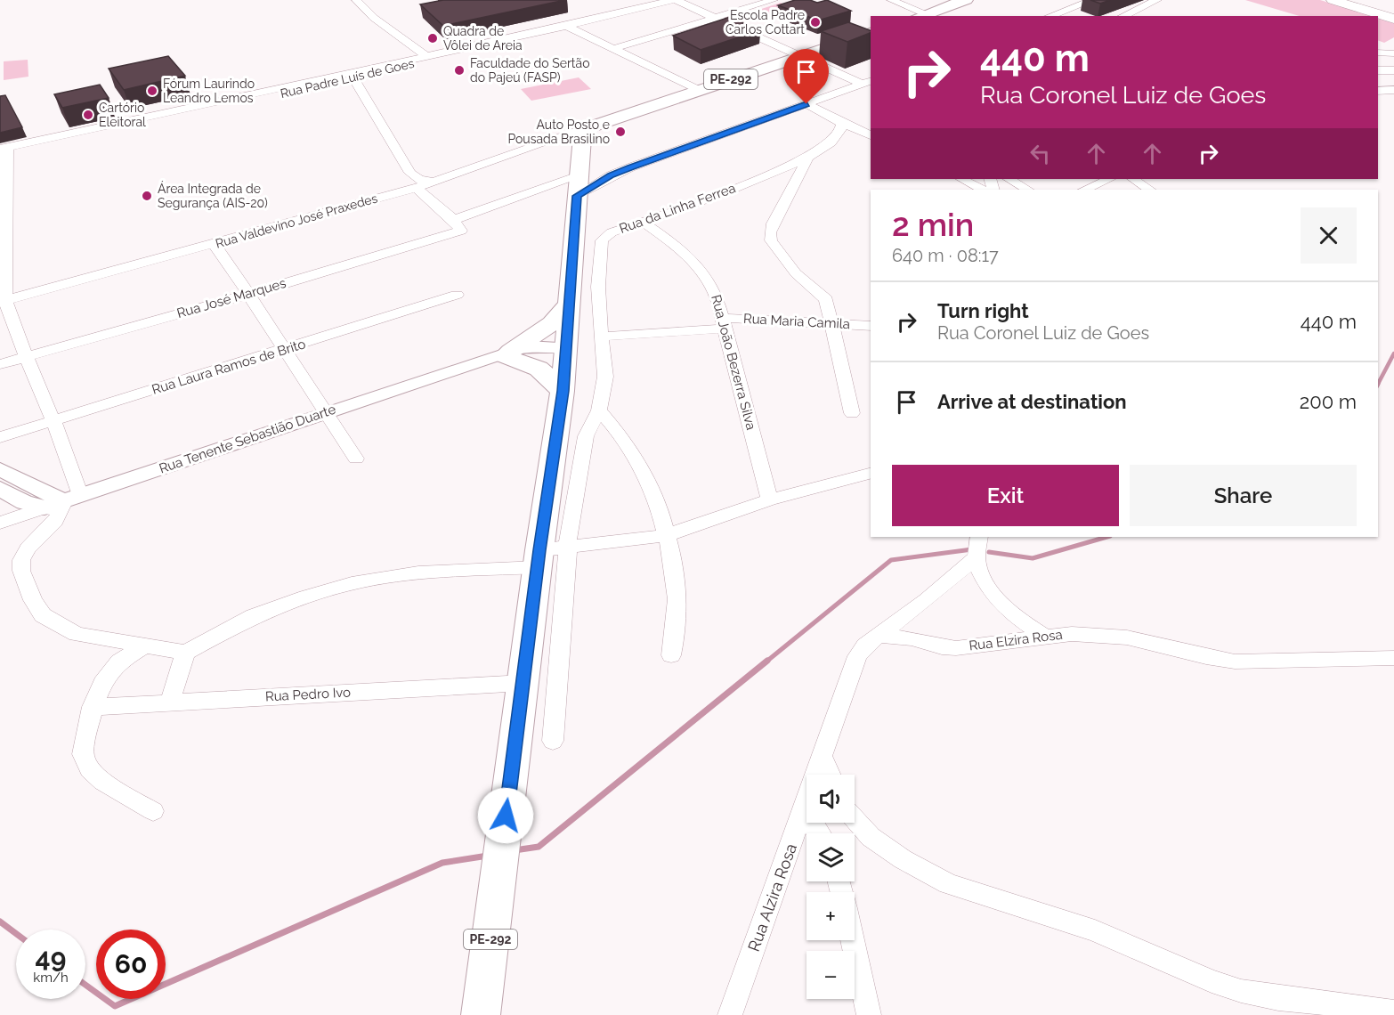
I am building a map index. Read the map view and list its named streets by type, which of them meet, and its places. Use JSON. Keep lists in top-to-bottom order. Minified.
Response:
{"streets":{"main road":["PE-292"],"street":["Rua Padre Luís de Goes","Rua da Linha Ferrea","Rua Valdevino José Praxedes","Rua José Marques","Rua Maria Camila","Rua João Bezerra Silva","Rua Laura Ramos de Brito","Rua Tenente Sebastião Duarte","Rua Elzira Rosa","Rua Pedro Ivo","Rua Alzira Rosa"]},"crossings":[["PE-292","Rua Valdevino José Praxedes"],["PE-292","Rua José Marques"],["PE-292","Rua Tenente Sebastião Duarte"],["PE-292","Rua Pedro Ivo"],["Rua da Linha Ferrea","Rua Maria Camila"],["Rua da Linha Ferrea","Rua João Bezerra Silva"],["Rua Maria Camila","Rua João Bezerra Silva"],["Rua Elzira Rosa","Rua Alzira Rosa"]],"places":["Escola Padre Carlos Cottart","Quadra de Vôlei de Areia","Faculdade do Sertão do Pajeú (FASP)","Fórum Laurindo Leandro Lemos","Cartório Eleitoral","Auto Posto e Pousada Brasilino","Área Integrada de Segurança (AIS-20)"],"page":{"turn":["440 m","Rua Coronel Luiz de Goes"],"heading":["2 min","640 m · 08:17"],"list":[{"name":"Turn right","note":"Rua Coronel Luiz de Goes","value":"440 m"},{"name":"Arrive at destination","value":"200 m"}],"buttons":["Exit","Share"],"map_buttons":["+","−"],"speed":"49 km/h","limit":"60"}}
